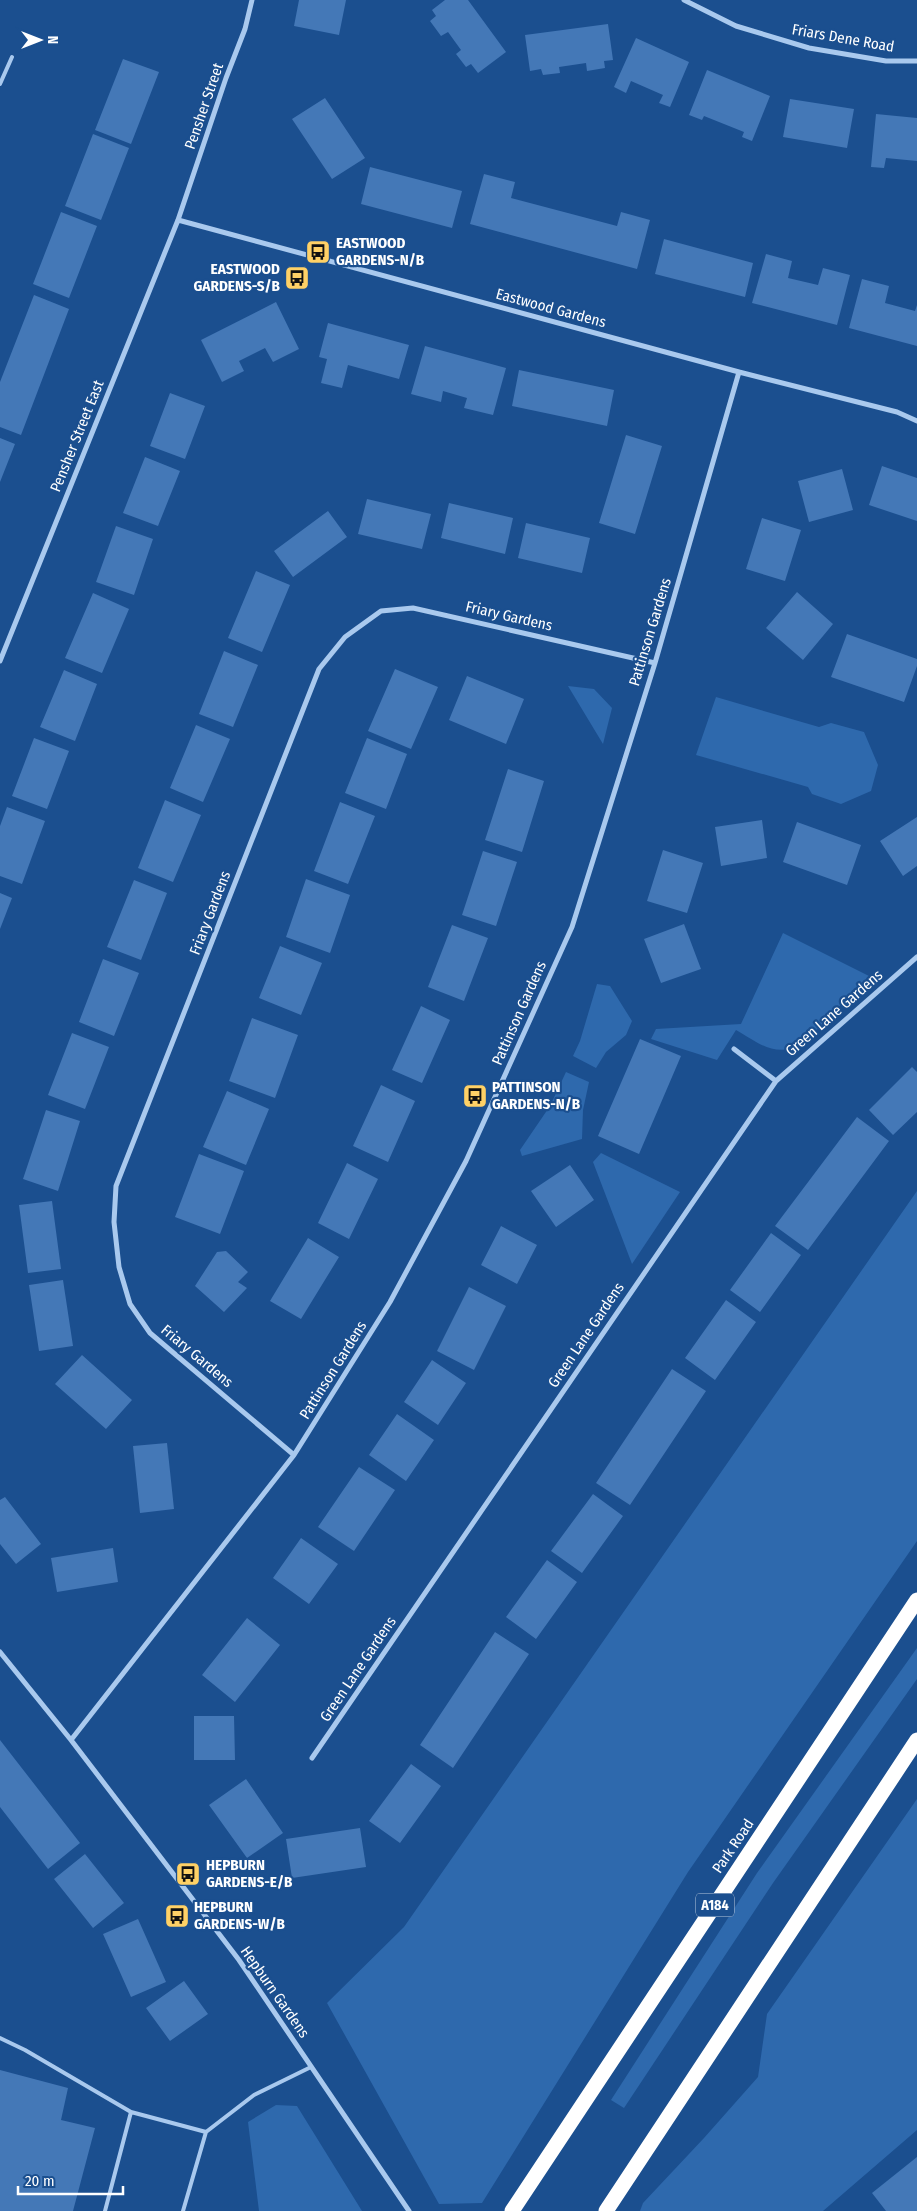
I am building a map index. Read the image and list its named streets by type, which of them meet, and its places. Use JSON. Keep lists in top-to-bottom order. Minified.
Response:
{"streets":{"highway":["Park Road","A184"],"street":["Friars Dene Road","Pensher Street","Eastwood Gardens","Pensher Street East","Friary Gardens","Pattinson Gardens","Green Lane Gardens","Hepburn Gardens"]},"crossings":[["Pensher Street","Eastwood Gardens"],["Pensher Street","Pensher Street East"],["Eastwood Gardens","Pensher Street East"],["Eastwood Gardens","Pattinson Gardens"],["Friary Gardens","Pattinson Gardens"],["Pattinson Gardens","Hepburn Gardens"]],"places":{"bus stop":["EASTWOOD GARDENS-N/B","EASTWOOD GARDENS-S/B","PATTINSON GARDENS-N/B","HEPBURN GARDENS-E/B","HEPBURN GARDENS-W/B"]},"scale_bar":"20 m","north":"right"}
